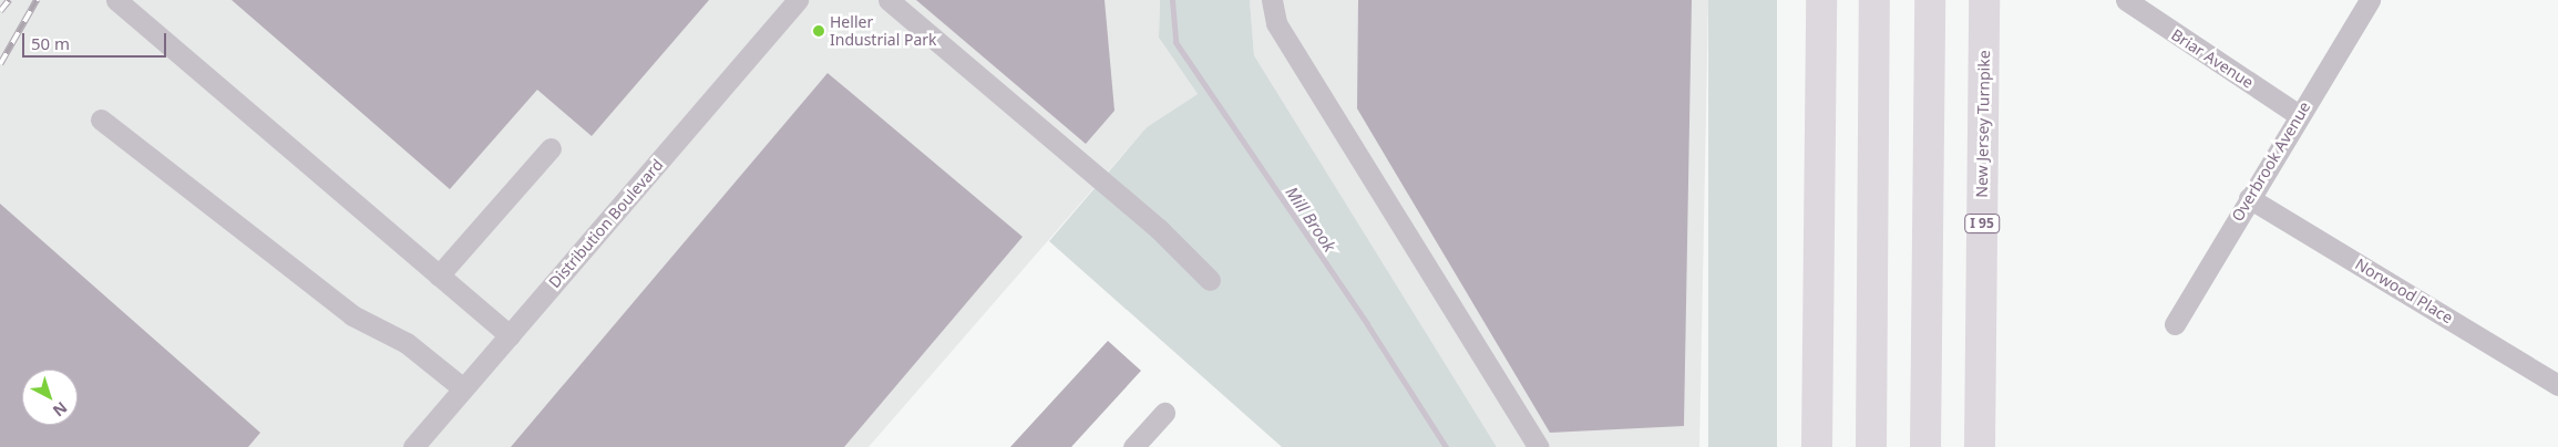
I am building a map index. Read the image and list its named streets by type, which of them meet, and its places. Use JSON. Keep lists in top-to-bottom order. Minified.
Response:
{"streets":{"highway":["New Jersey Turnpike","I 95"],"street":["Briar Avenue","Overbrook Avenue","Distribution Boulevard","Norwood Place"]},"crossings":[["Briar Avenue","Overbrook Avenue"],["Overbrook Avenue","Norwood Place"]],"water":["Mill Brook"],"places":["Heller Industrial Park"],"scale_bar":"50 m","north":"bottom right"}
